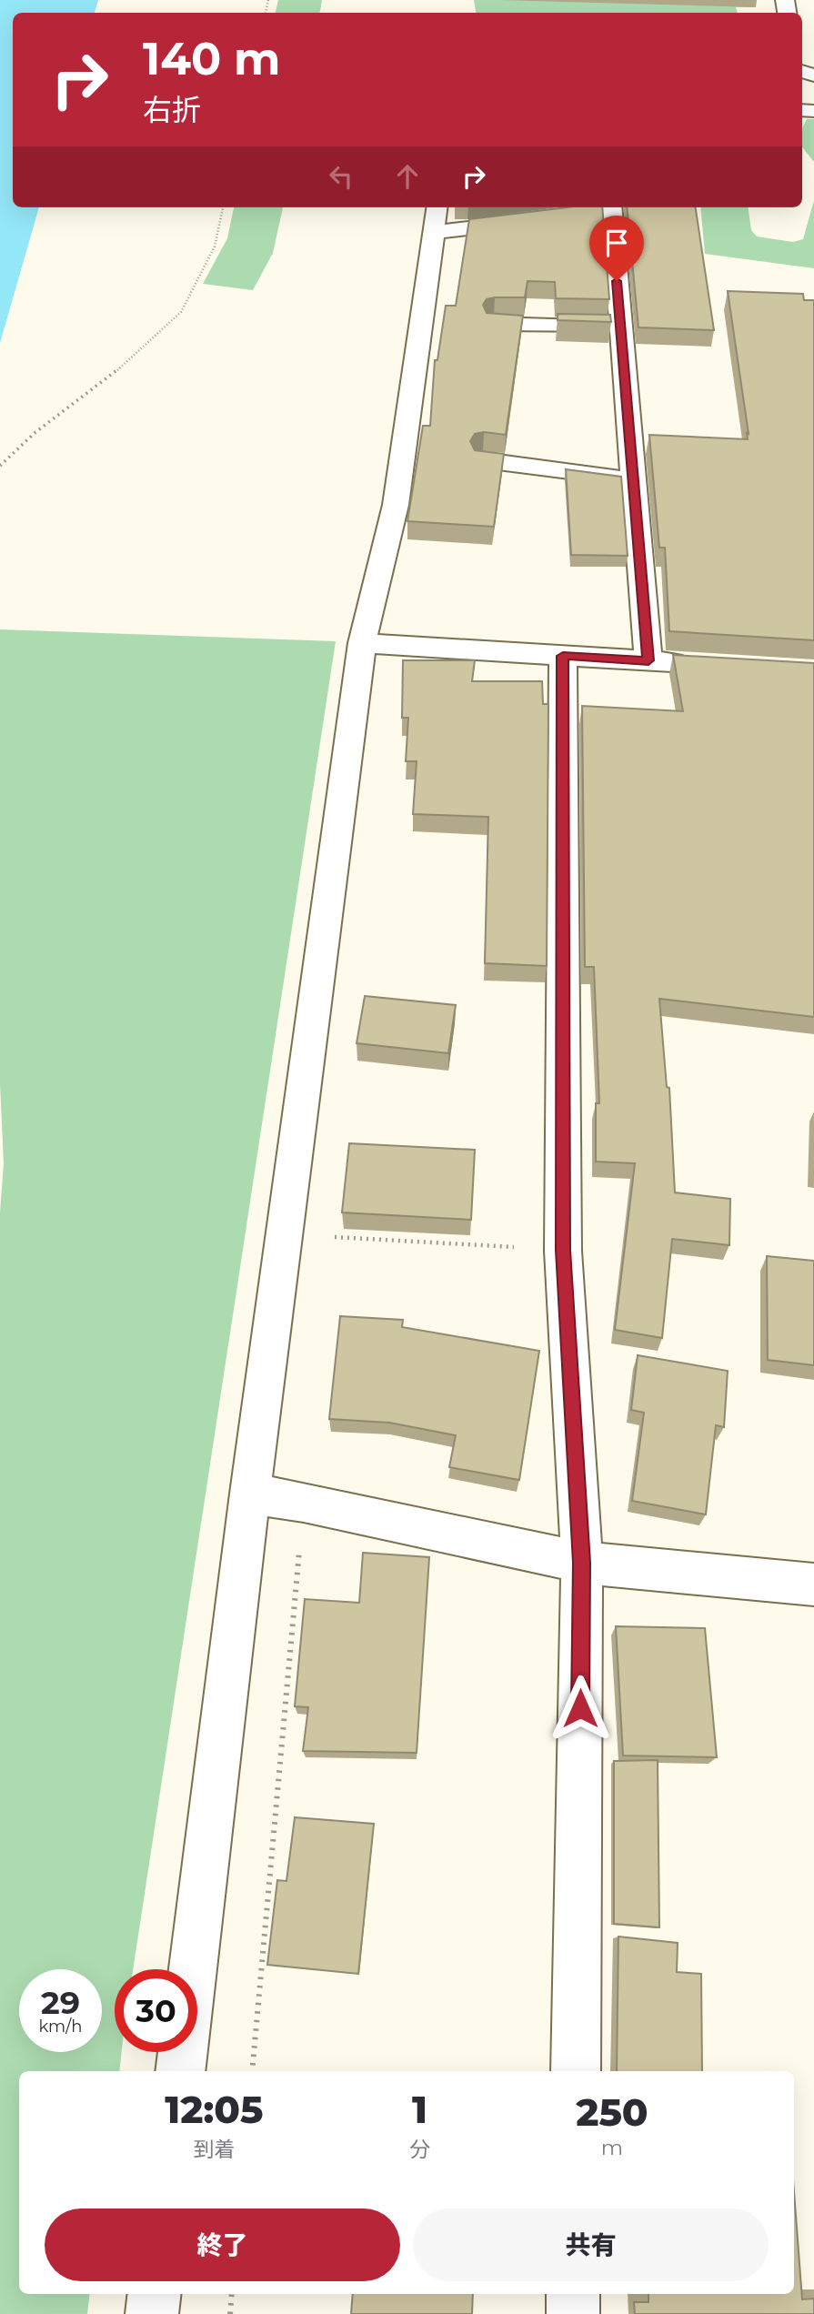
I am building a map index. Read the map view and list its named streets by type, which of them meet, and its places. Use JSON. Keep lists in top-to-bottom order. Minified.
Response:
{"page":{"turn":["140 m","右折"],"speed":"29 km/h","limit":"30","eta":["12:05","到着","1","分","250","m"],"buttons":["終了","共有"]}}
